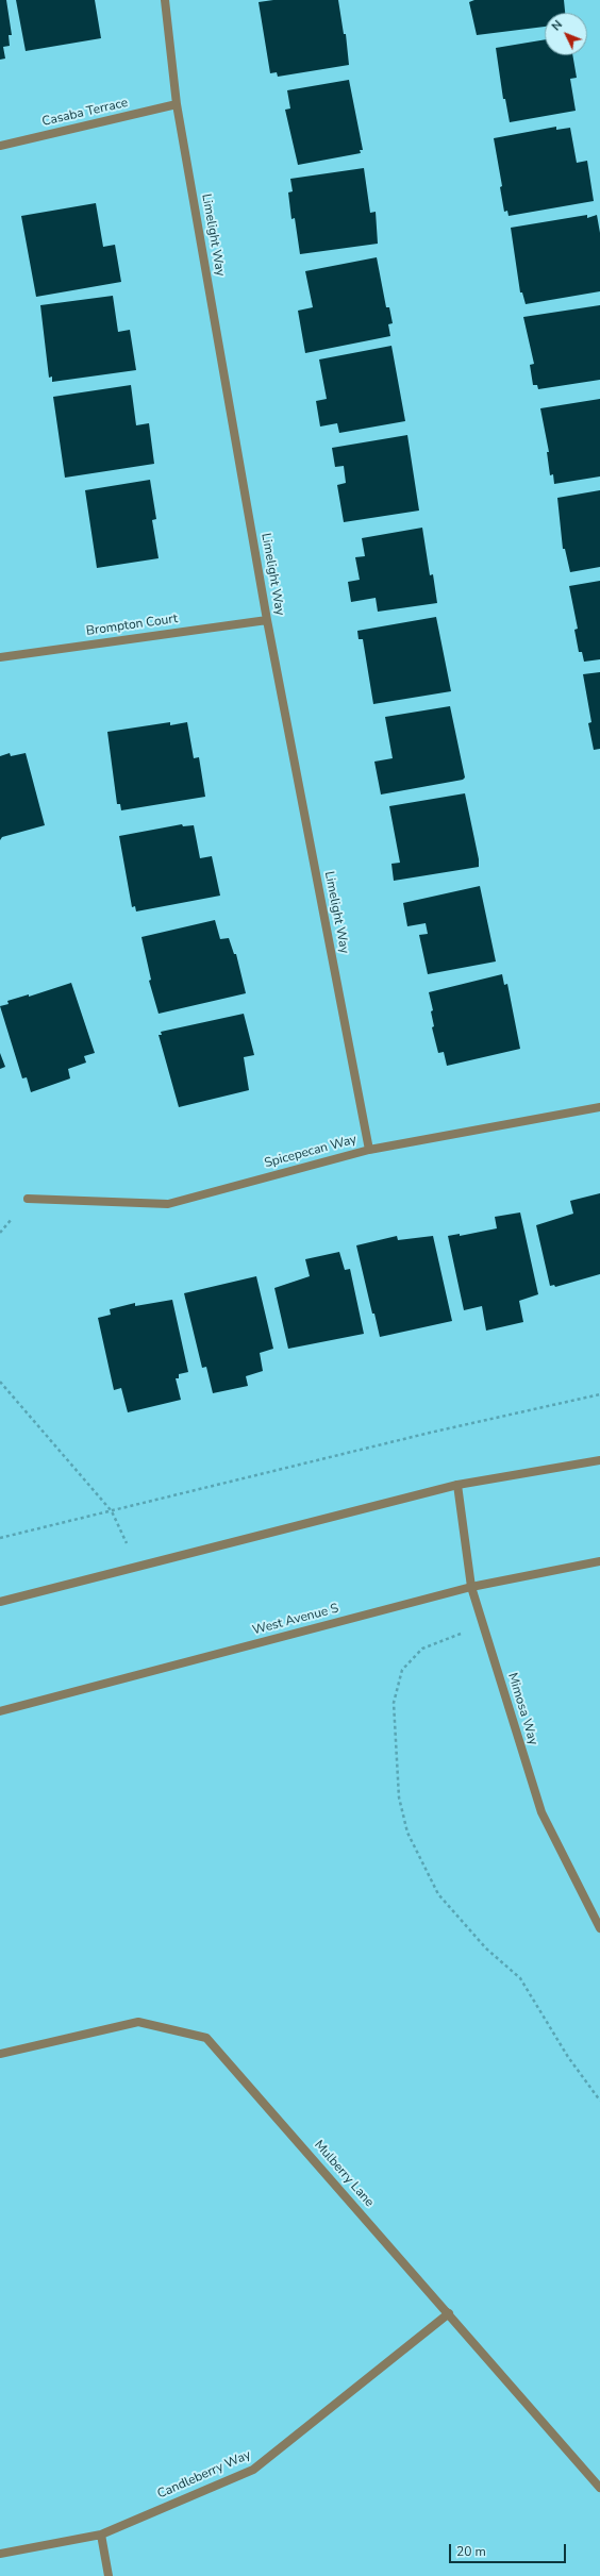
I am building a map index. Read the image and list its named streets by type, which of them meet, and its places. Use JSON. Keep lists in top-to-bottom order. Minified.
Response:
{"streets":{"street":["Casaba Terrace","Limelight Way","Brompton Court","Spicepecan Way","West Avenue S","Mimosa Way","Mulberry Lane","Candleberry Way"]},"crossings":[["Casaba Terrace","Limelight Way"],["Limelight Way","Brompton Court"],["Limelight Way","Spicepecan Way"],["West Avenue S","Mimosa Way"],["Mulberry Lane","Candleberry Way"]],"scale_bar":"20 m","north":"top left"}
